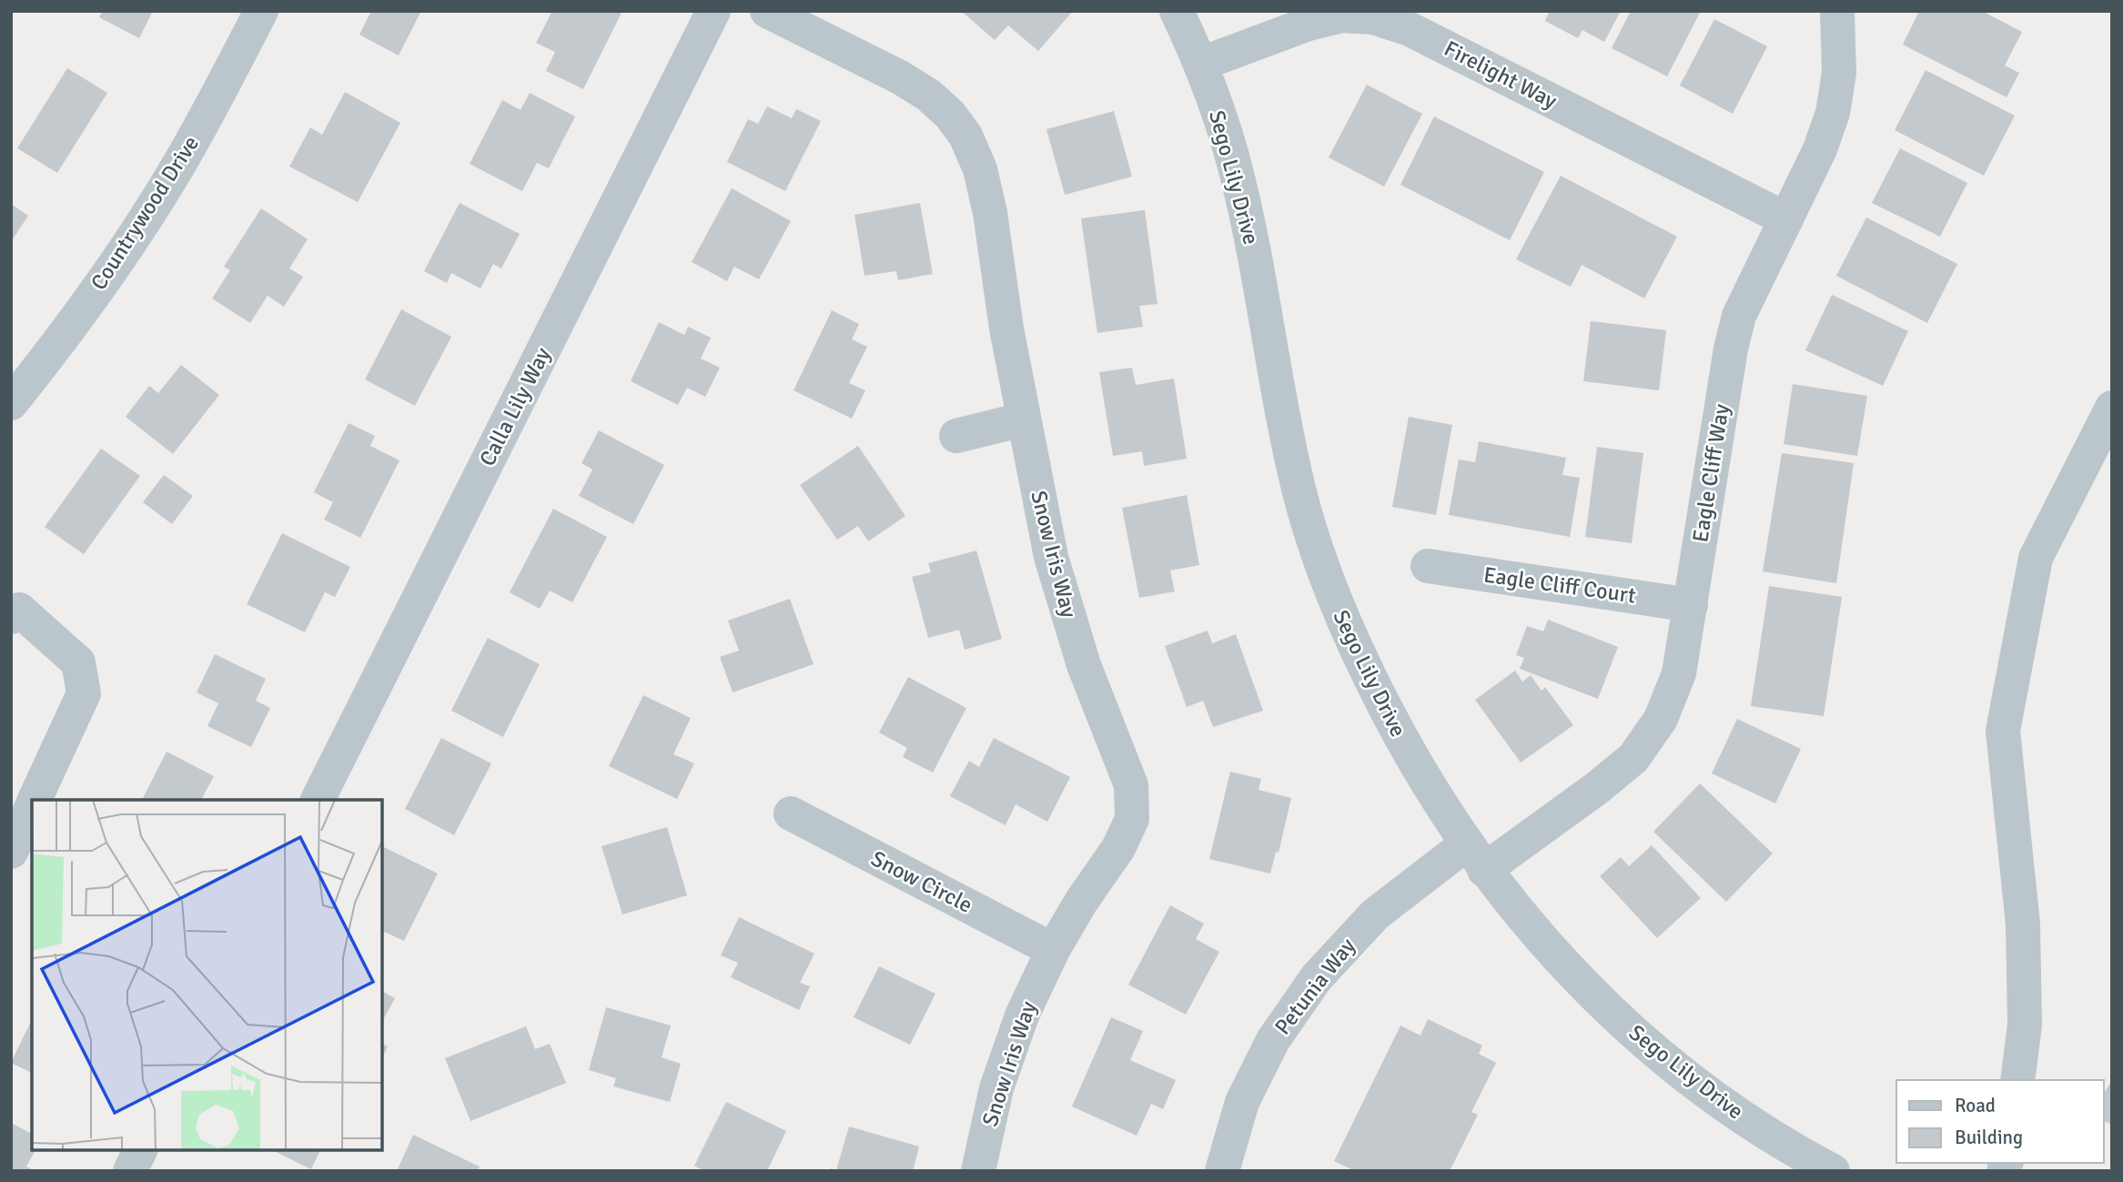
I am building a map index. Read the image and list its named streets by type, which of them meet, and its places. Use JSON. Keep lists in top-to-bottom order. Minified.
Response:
{"streets":{"street":["Firelight Way","Sego Lily Drive","Countrywood Drive","Calla Lily Way","Eagle Cliff Way","Snow Iris Way","Eagle Cliff Court","Snow Circle","Petunia Way"]},"crossings":[["Firelight Way","Sego Lily Drive"],["Firelight Way","Eagle Cliff Way"],["Sego Lily Drive","Eagle Cliff Way"],["Sego Lily Drive","Petunia Way"],["Eagle Cliff Way","Eagle Cliff Court"],["Eagle Cliff Way","Petunia Way"],["Snow Iris Way","Snow Circle"]],"legend":["Road","Building"]}
